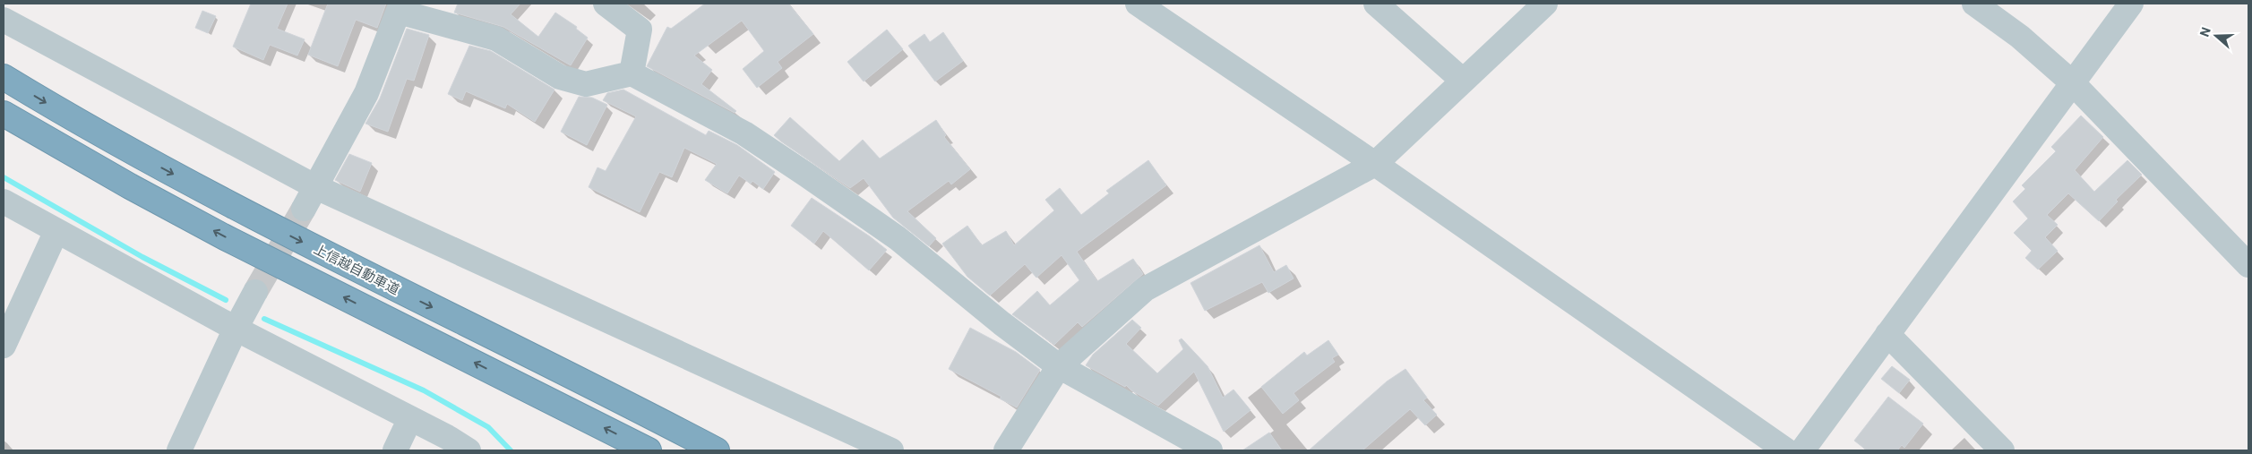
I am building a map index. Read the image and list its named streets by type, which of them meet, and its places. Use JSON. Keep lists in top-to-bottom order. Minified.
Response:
{"streets":{"highway":["上信越自動車道"]},"north":"left"}
